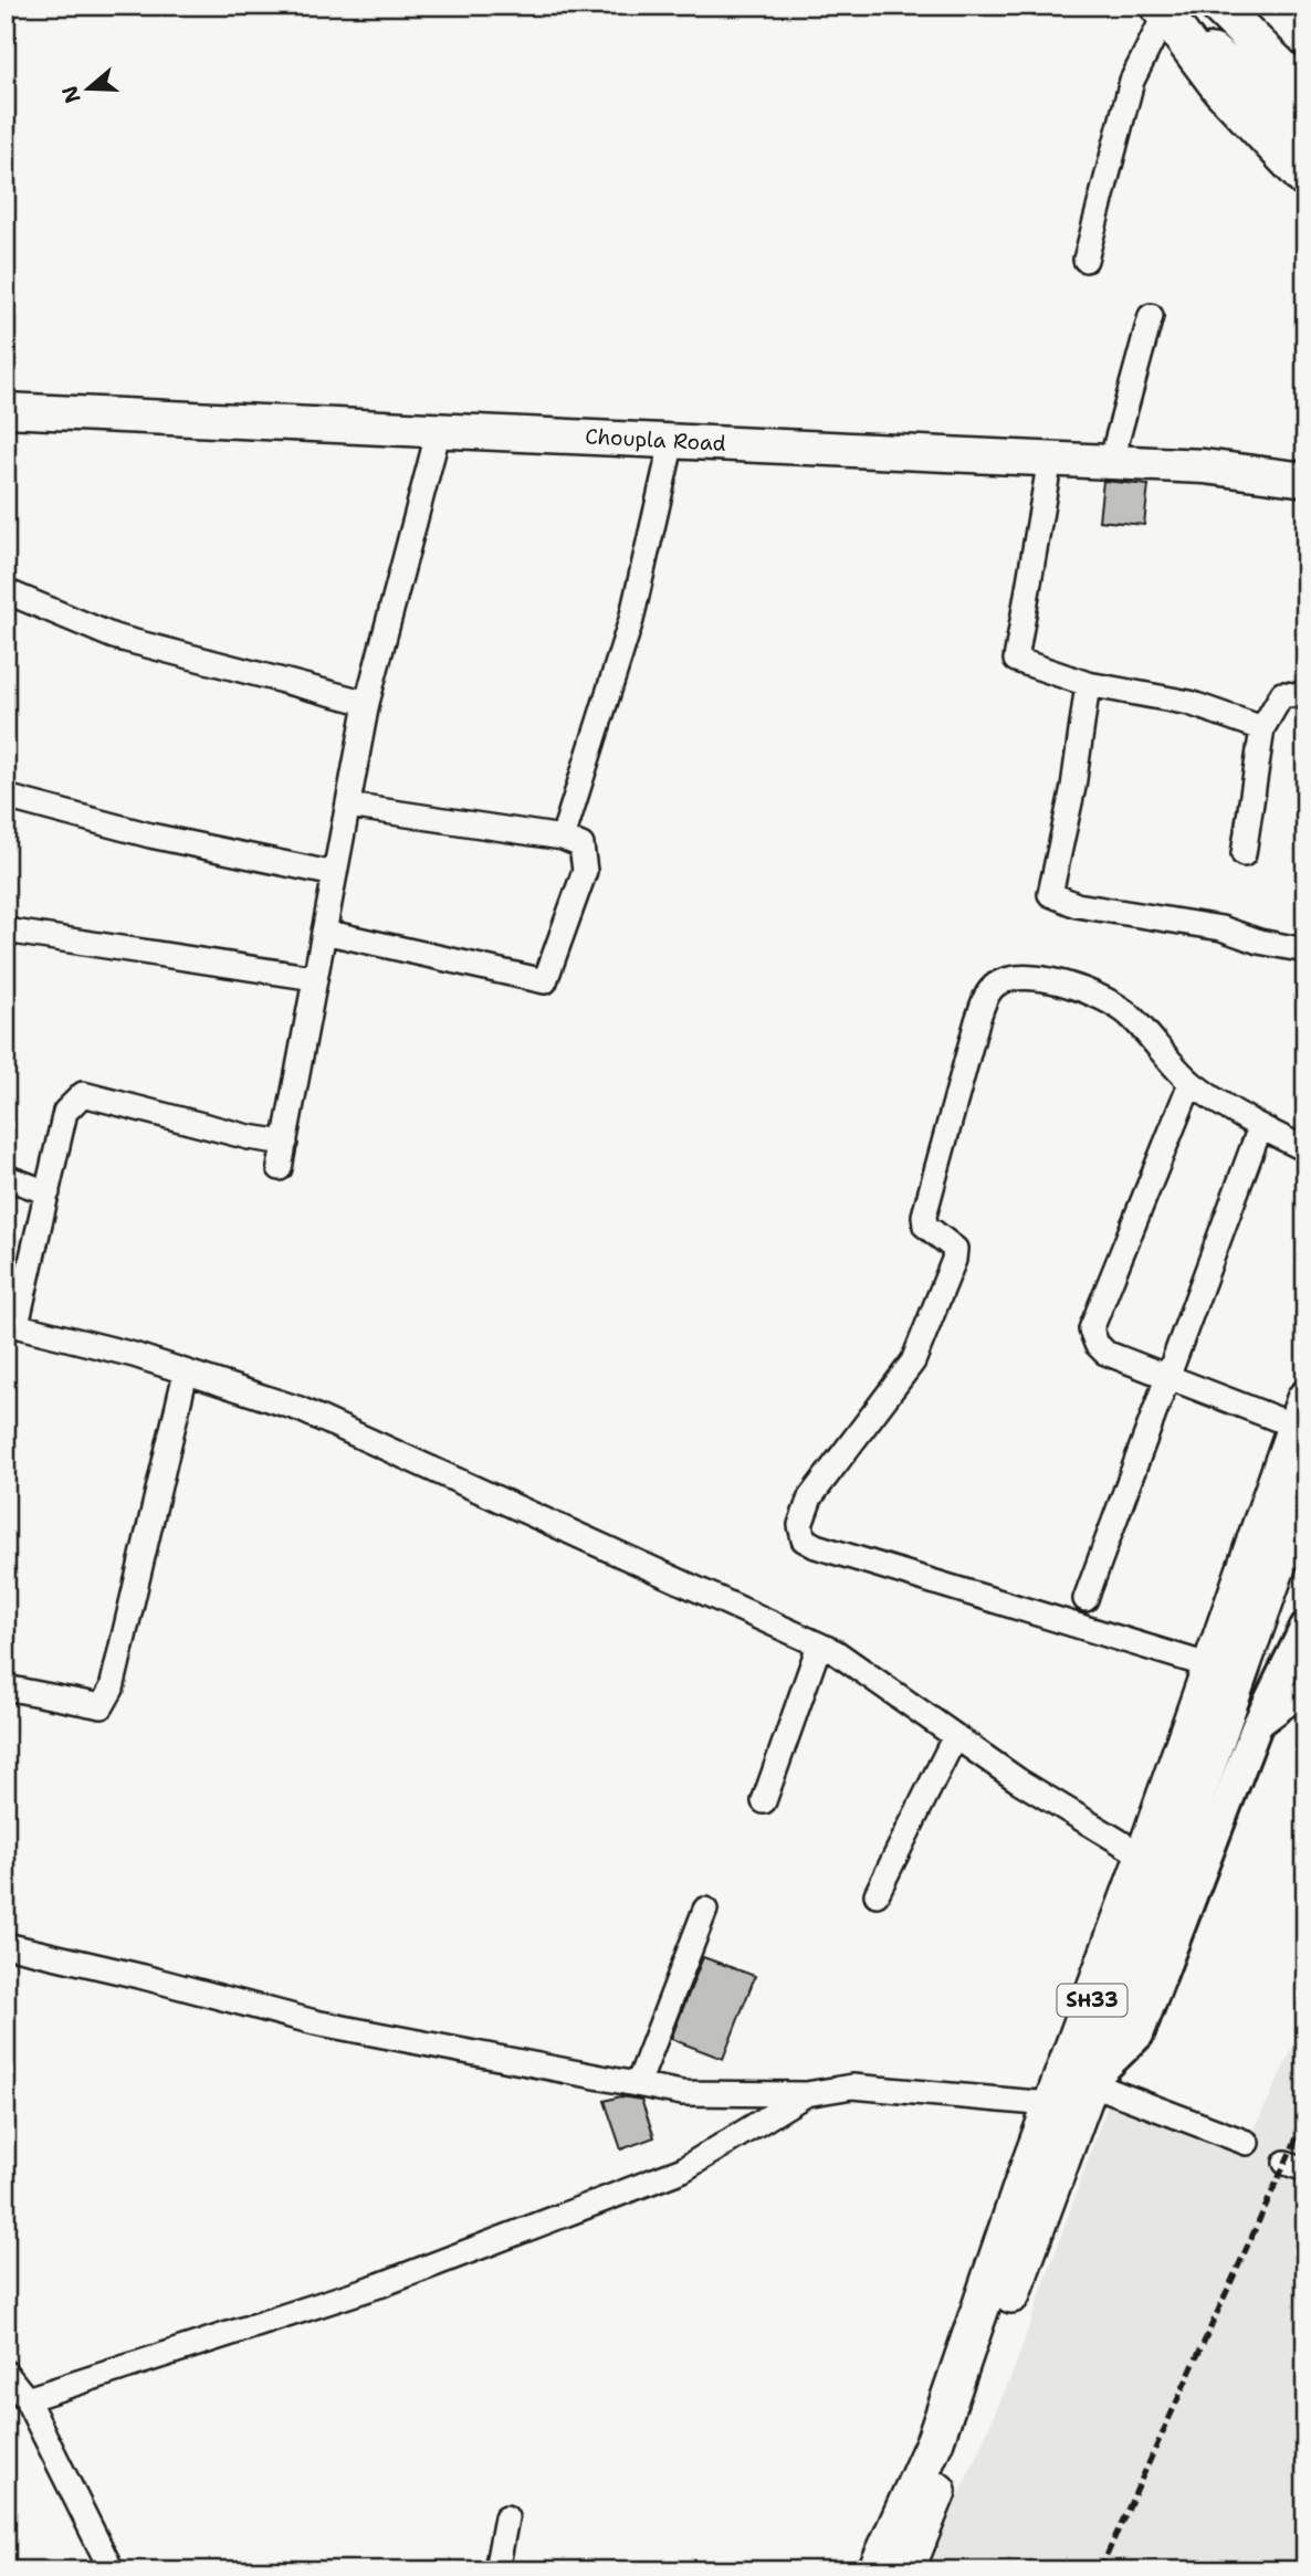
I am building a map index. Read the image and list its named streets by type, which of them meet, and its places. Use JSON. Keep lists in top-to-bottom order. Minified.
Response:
{"streets":{"main road":["Choupla Road","SH33"]},"north":"left"}
